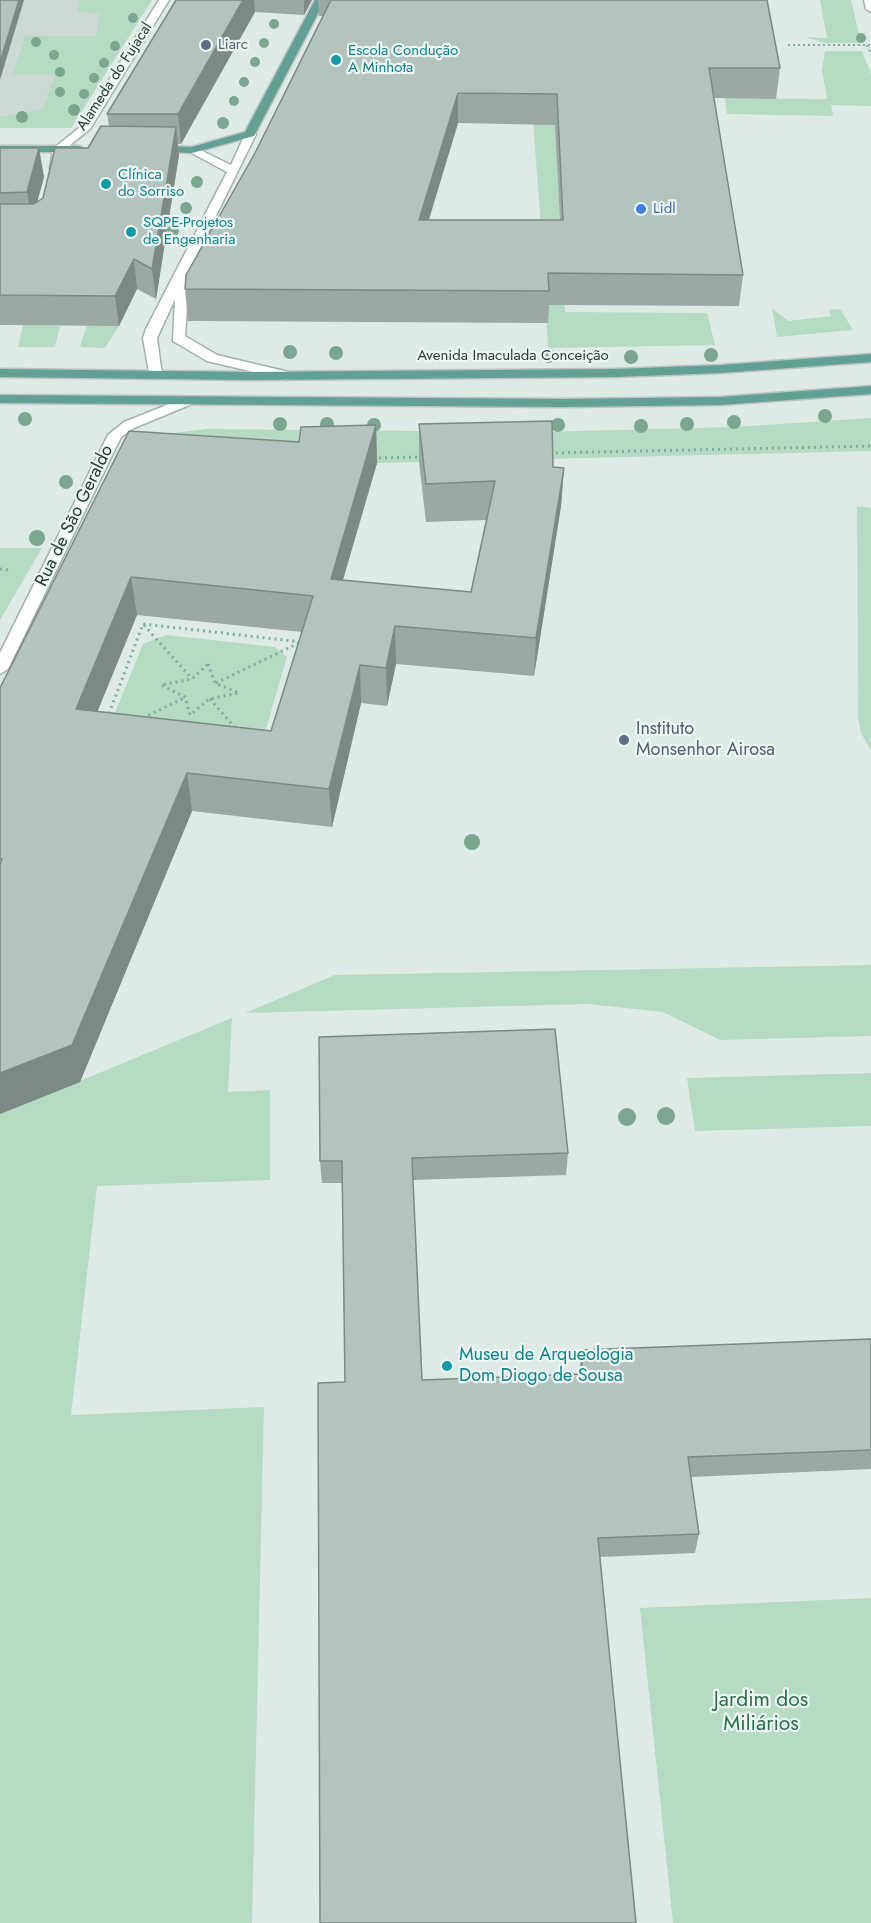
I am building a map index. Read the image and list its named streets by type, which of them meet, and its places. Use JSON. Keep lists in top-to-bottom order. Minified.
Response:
{"streets":{"main road":["Avenida Imaculada Conceição"],"street":["Alameda do Fujacal","Rua de São Geraldo"]},"parks":["Jardim dos Miliários"],"places":["Liarc","Escola Condução A Minhota","Clínica do Sorriso","Lidl","SQPE-Projetos de Engenharia","Instituto Monsenhor Airosa","Museu de Arqueologia Dom Diogo de Sousa"]}
